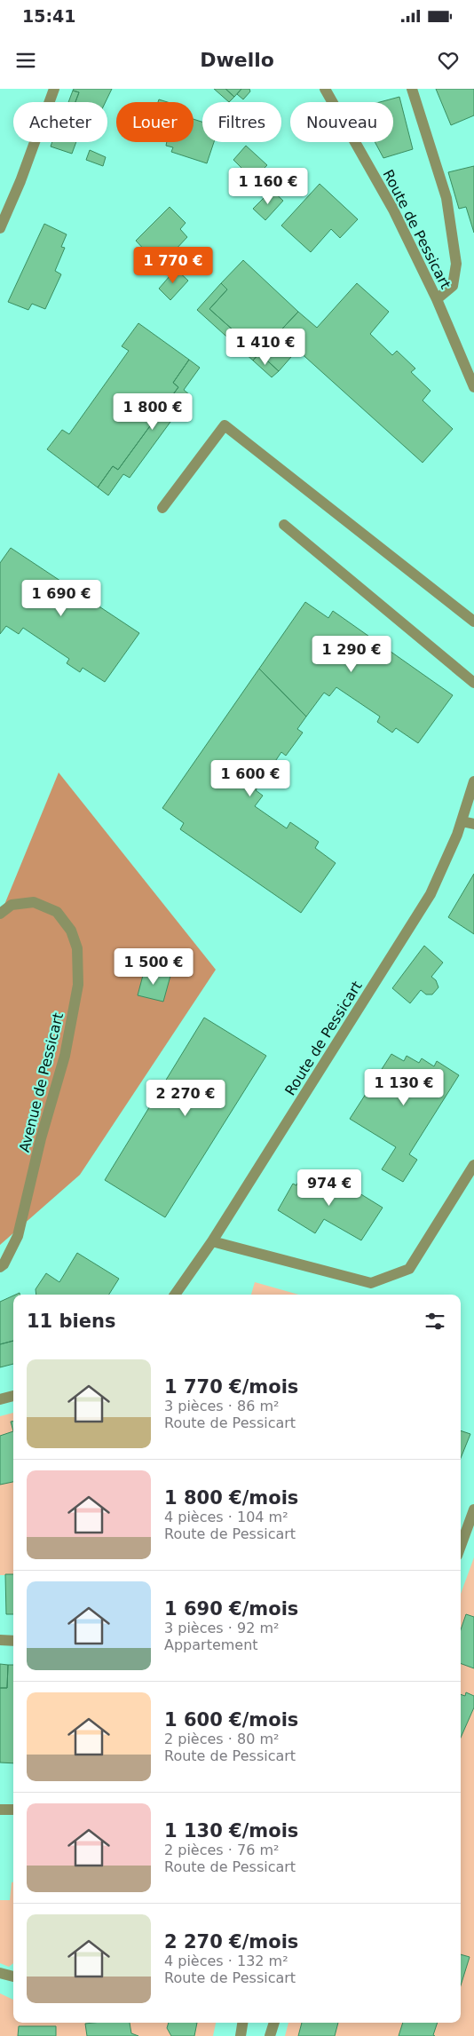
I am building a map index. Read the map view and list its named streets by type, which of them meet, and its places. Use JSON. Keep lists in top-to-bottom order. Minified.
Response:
{"streets":{"street":["Route de Pessicart","Avenue de Pessicart"]},"page":{"status":"15:41","header":"Dwello","chip":["Acheter","Louer","Filtres","Nouveau"],"price":["1 160 €","1 770 €","1 410 €","1 800 €","1 690 €","1 290 €","1 600 €","1 500 €","1 130 €","2 270 €","974 €"],"heading":"11 biens","list":[{"name":"1 770 €/mois","note":"3 pièces · 86 m² · Route de Pessicart"},{"name":"1 800 €/mois","note":"4 pièces · 104 m² · Route de Pessicart"},{"name":"1 690 €/mois","note":"3 pièces · 92 m² · Appartement"},{"name":"1 600 €/mois","note":"2 pièces · 80 m² · Route de Pessicart"},{"name":"1 130 €/mois","note":"2 pièces · 76 m² · Route de Pessicart"},{"name":"2 270 €/mois","note":"4 pièces · 132 m² · Route de Pessicart"}]}}
